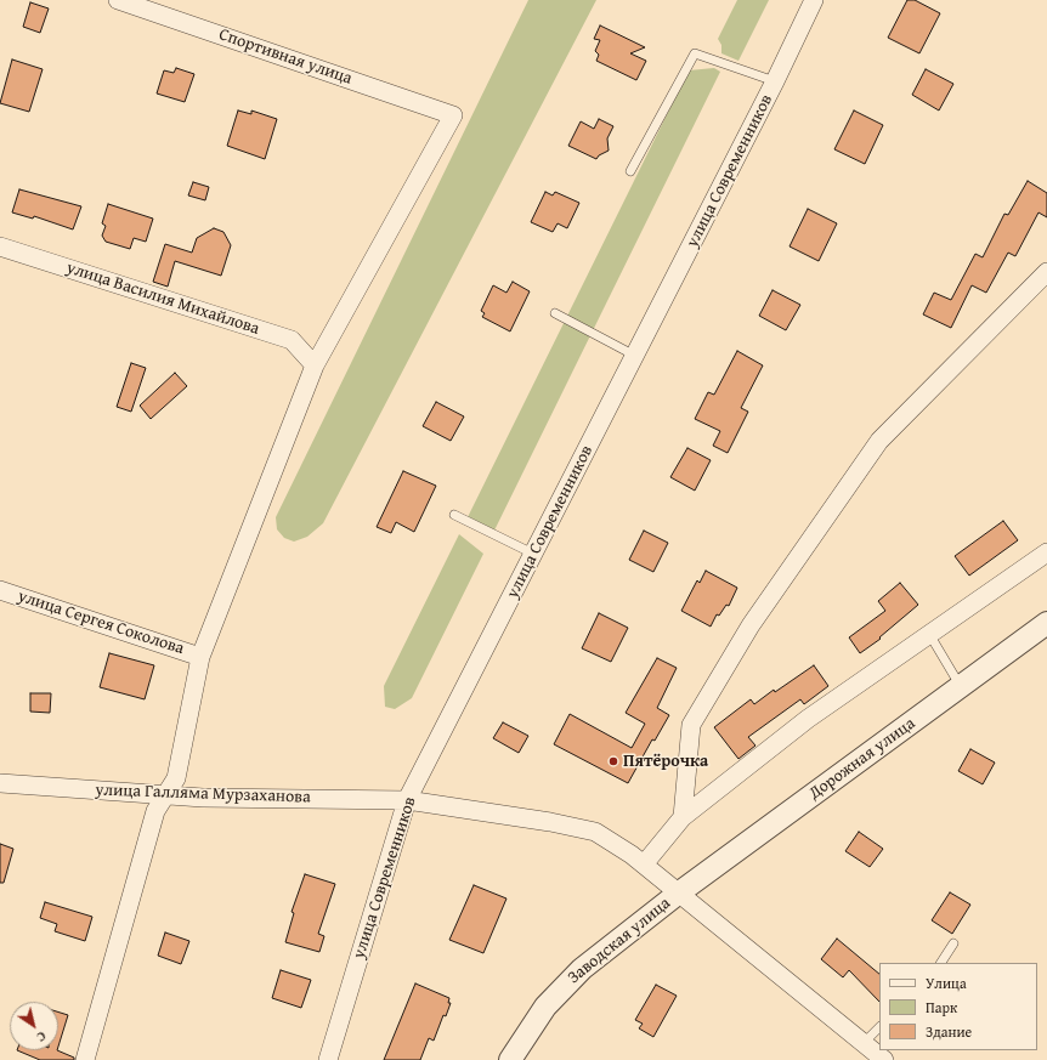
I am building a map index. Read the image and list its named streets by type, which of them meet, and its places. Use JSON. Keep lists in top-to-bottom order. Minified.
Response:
{"streets":{"street":["Спортивная улица","улица Современников","улица Василия Михайлова","улица Сергея Соколова","Дорожная улица","улица Галляма Мурзаханова","Заводская улица"]},"crossings":[["Спортивная улица","улица Василия Михайлова"],["улица Современников","улица Галляма Мурзаханова"],["Дорожная улица","улица Галляма Мурзаханова"],["Дорожная улица","Заводская улица"],["улица Галляма Мурзаханова","Заводская улица"]],"places":["Пятёрочка"],"legend":["Улица","Парк","Здание"],"north":"bottom right"}
